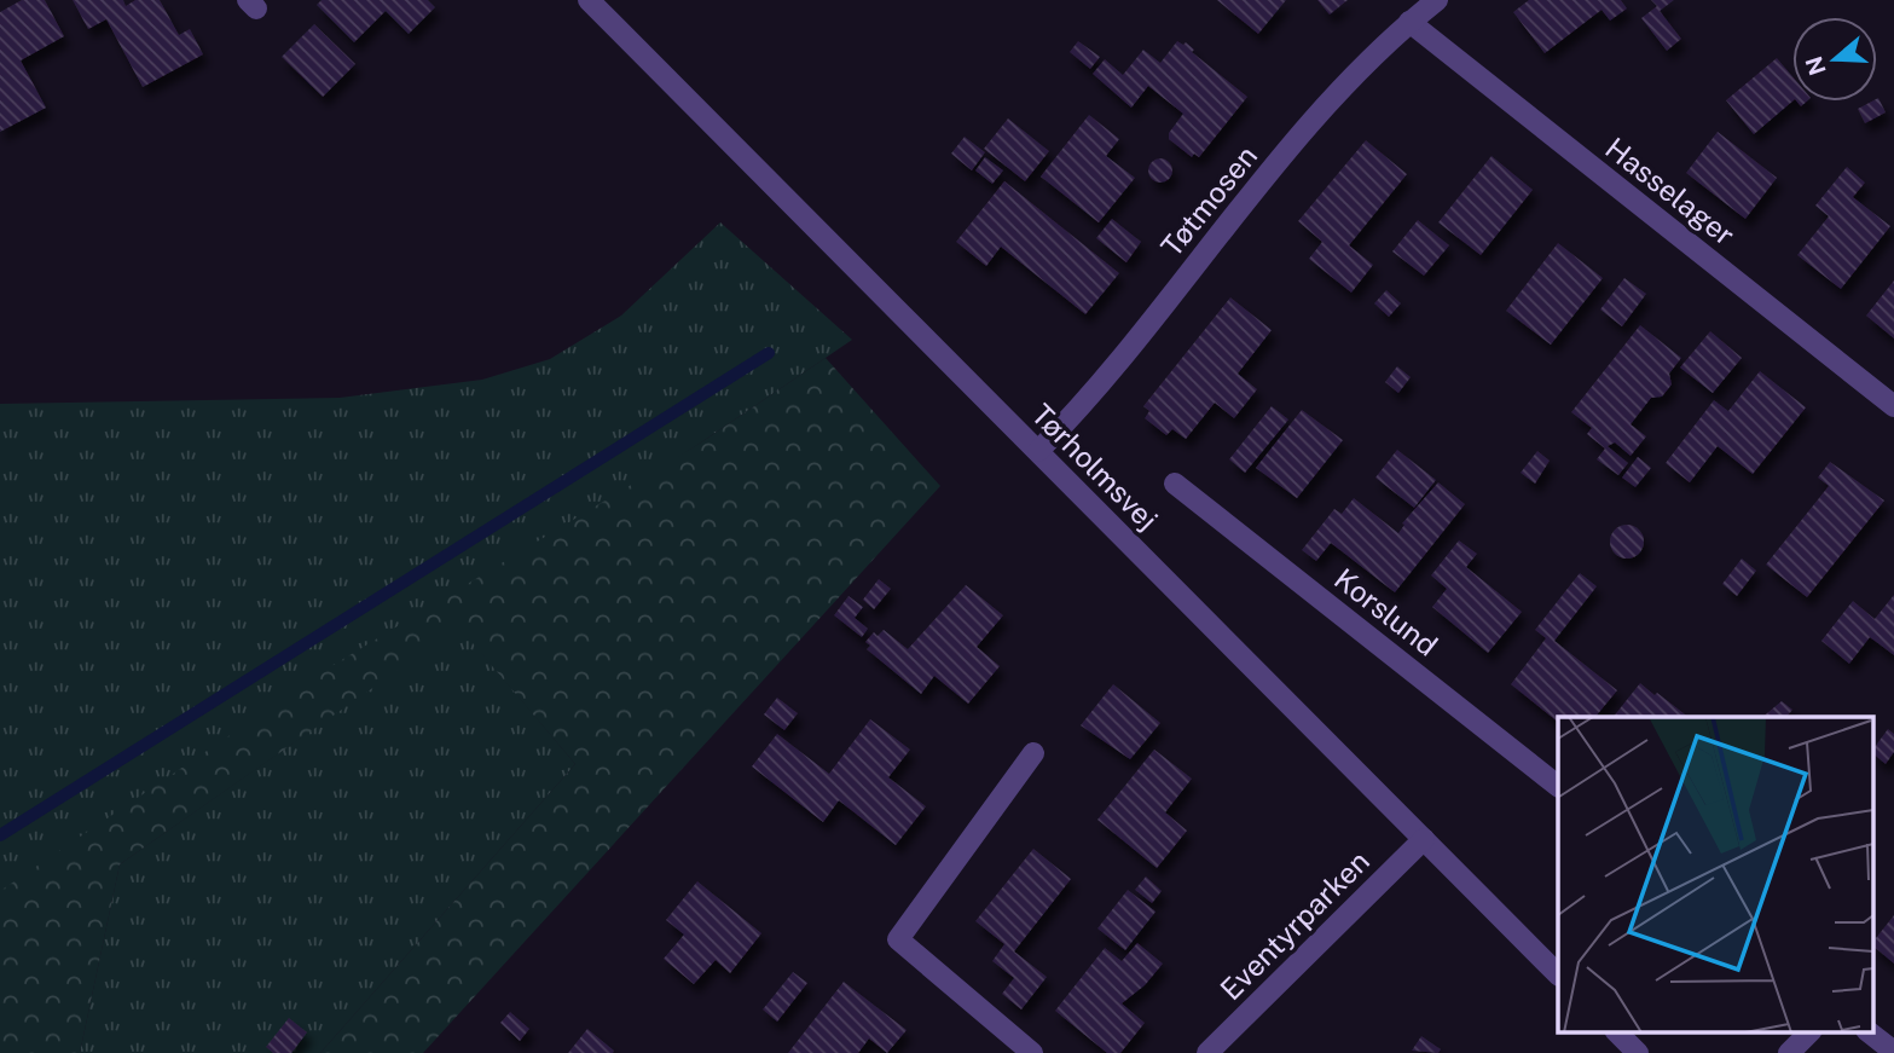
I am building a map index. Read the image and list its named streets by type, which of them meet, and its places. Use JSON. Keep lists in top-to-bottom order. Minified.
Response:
{"streets":{"street":["Hasselager","Tøtmosen","Tørholmsvej","Korslund","Eventyrparken"]},"crossings":[["Hasselager","Tøtmosen"],["Tøtmosen","Tørholmsvej"],["Tørholmsvej","Eventyrparken"]],"north":"left"}
